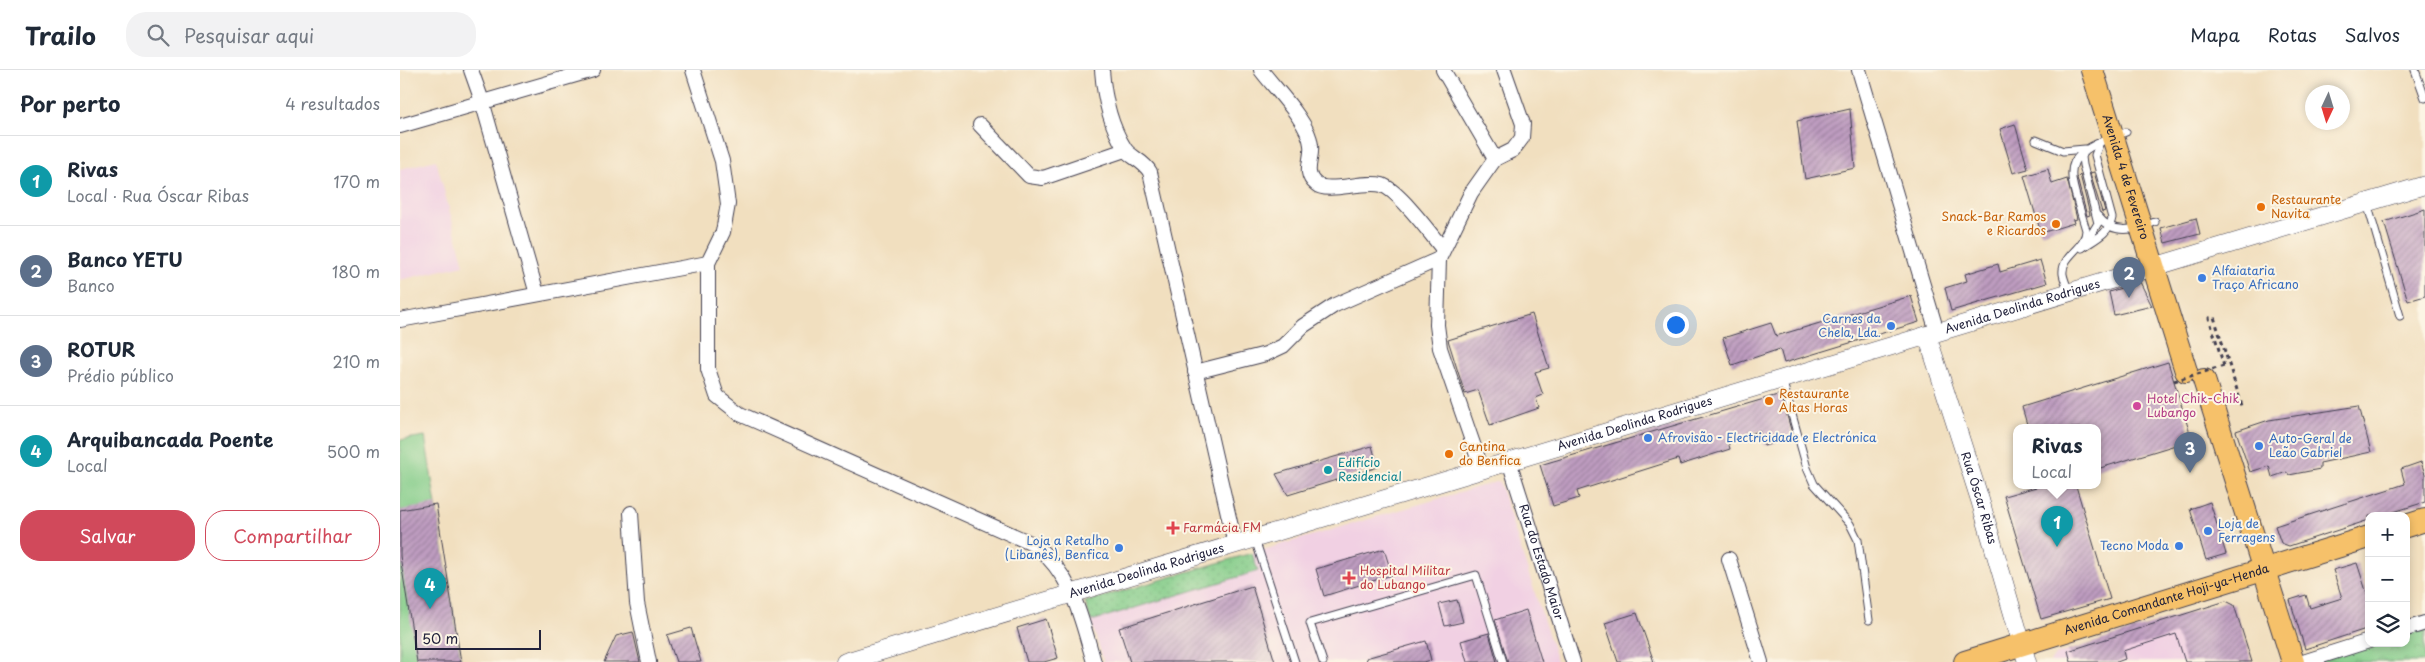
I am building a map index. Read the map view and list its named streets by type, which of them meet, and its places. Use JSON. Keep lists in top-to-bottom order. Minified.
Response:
{"streets":{"main road":["Avenida 4 de Fevereiro","Avenida Comandante Hoji-ya-Henda"],"street":["Avenida Deolinda Rodrigues","Rua Óscar Ribas","Rua do Estado Maior"]},"crossings":[["Avenida 4 de Fevereiro","Avenida Deolinda Rodrigues"],["Avenida 4 de Fevereiro","Avenida Comandante Hoji-ya-Henda"],["Avenida Deolinda Rodrigues","Rua Óscar Ribas"],["Avenida Deolinda Rodrigues","Rua do Estado Maior"],["Rua Óscar Ribas","Avenida Comandante Hoji-ya-Henda"]],"places":{"other":["Restaurante Navita","Snack-Bar Ramos e Ricardos","Alfaiataria Traço Africano","Carnes da Chela, Lda.","Restaurante Altas Horas","Hotel Chik-Chik Lubango","Afrovisão - Electricidade e Electrónica","Auto-Geral de Leão Gabriel","Cantina do Benfica","Edifício Residencial","Loja de Ferragens","Tecno Moda","Loja a Retalho (Libanês), Benfica"],"health":["Farmácia FM","Hospital Militar do Lubango"]},"scale_bar":"50 m","north":"bottom","page":{"header":"Trailo","search":"Pesquisar aqui","nav":["Mapa","Rotas","Salvos"],"heading":["Por perto","4 resultados"],"list":[{"mark":"1","name":"Rivas","note":"Local · Rua Óscar Ribas","value":"170 m"},{"mark":"2","name":"Banco YETU","note":"Banco","value":"180 m"},{"mark":"3","name":"ROTUR","note":"Prédio público","value":"210 m"},{"mark":"4","name":"Arquibancada Poente","note":"Local","value":"500 m"}],"pins":["2","3","1","4"],"popup":["Rivas","Local"],"buttons":["Salvar","Compartilhar"],"map_buttons":["+","−"],"scale":"50 m"}}
